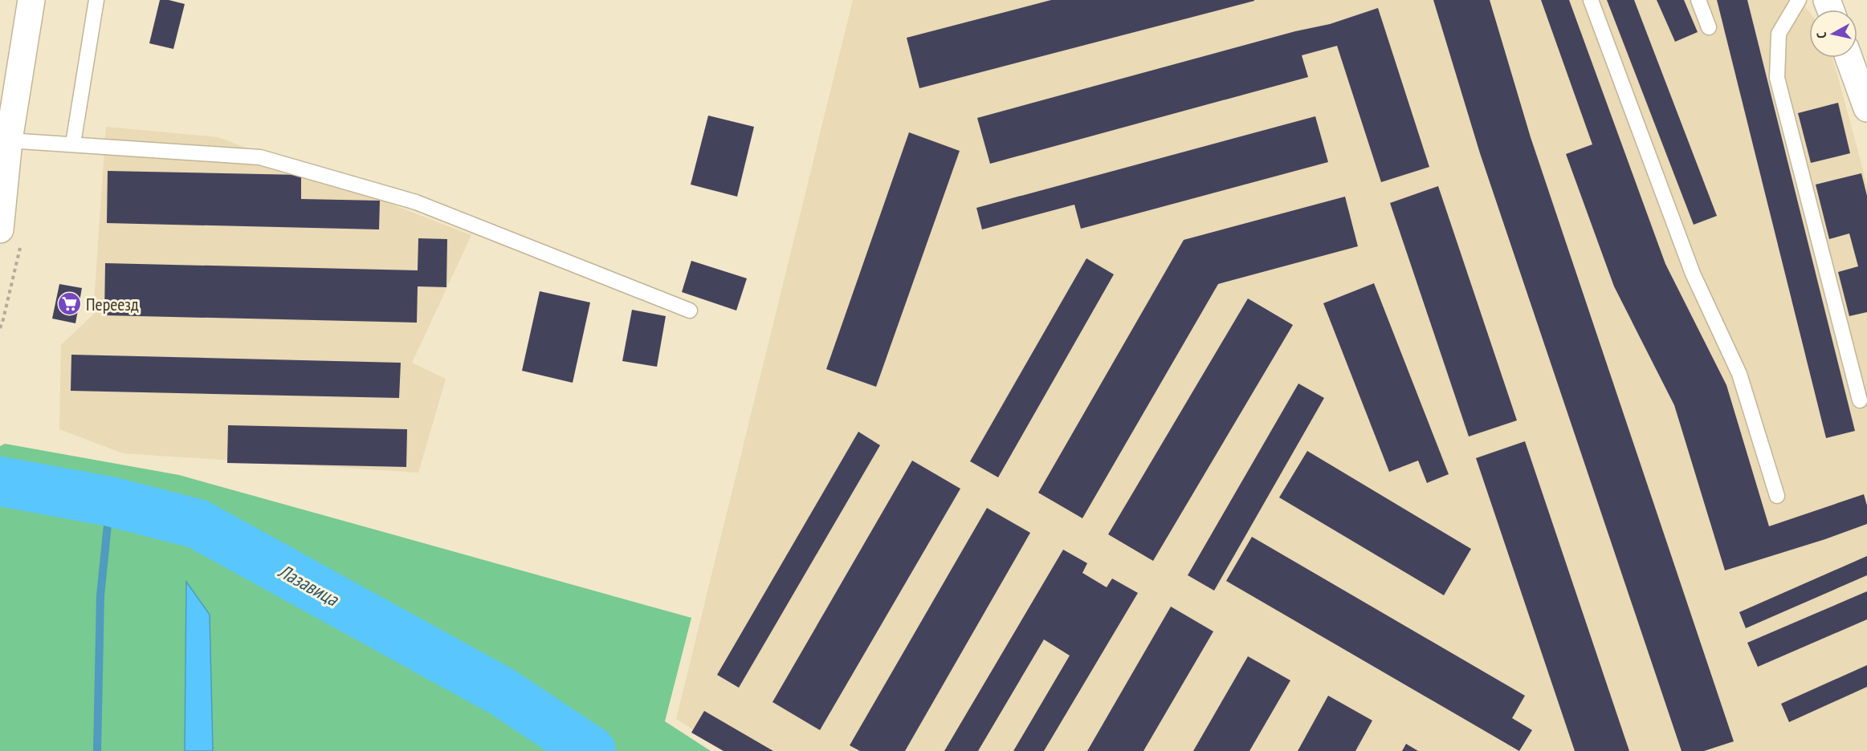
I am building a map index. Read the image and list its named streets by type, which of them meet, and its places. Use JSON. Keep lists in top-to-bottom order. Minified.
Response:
{"water":["Лазавица"],"places":{"supermarket":["Переезд"]},"north":"left"}
